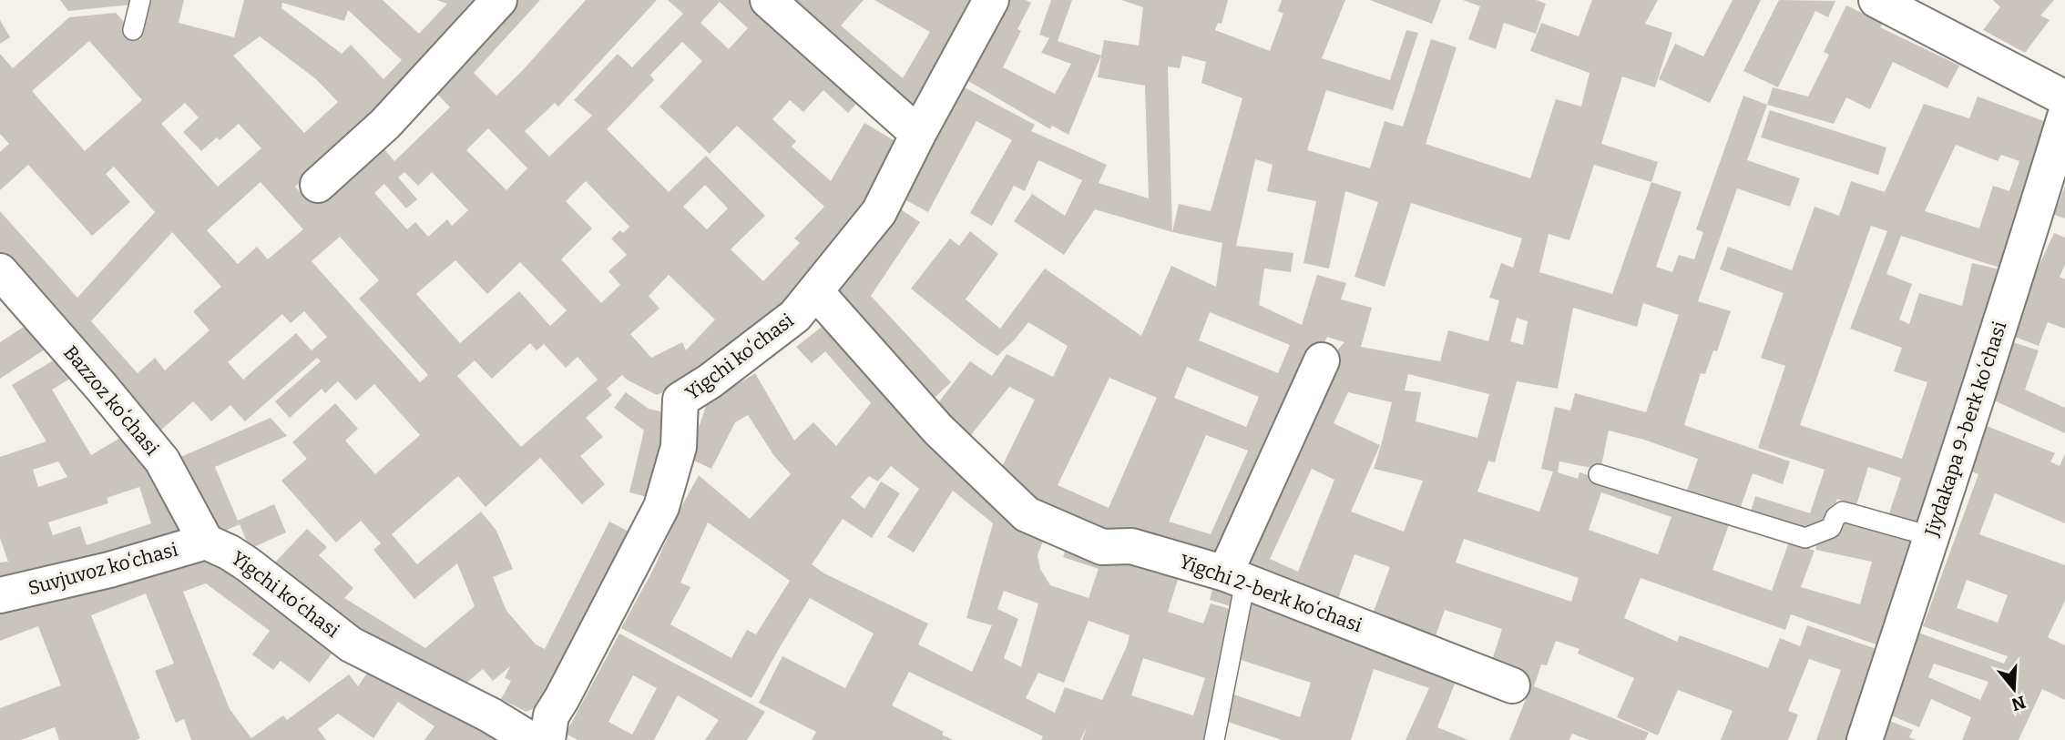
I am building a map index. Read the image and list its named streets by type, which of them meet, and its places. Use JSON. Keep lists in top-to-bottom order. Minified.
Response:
{"streets":{"street":["Yigchi koʻchasi","Bazzoz koʻchasi","Jiydakapa 9-berk koʻchasi","Suvjuvoz koʻchasi","Yigchi 2-berk koʻchasi"]},"crossings":[["Yigchi koʻchasi","Bazzoz koʻchasi"],["Yigchi koʻchasi","Suvjuvoz koʻchasi"],["Yigchi koʻchasi","Yigchi 2-berk koʻchasi"],["Bazzoz koʻchasi","Suvjuvoz koʻchasi"]],"north":"bottom"}
